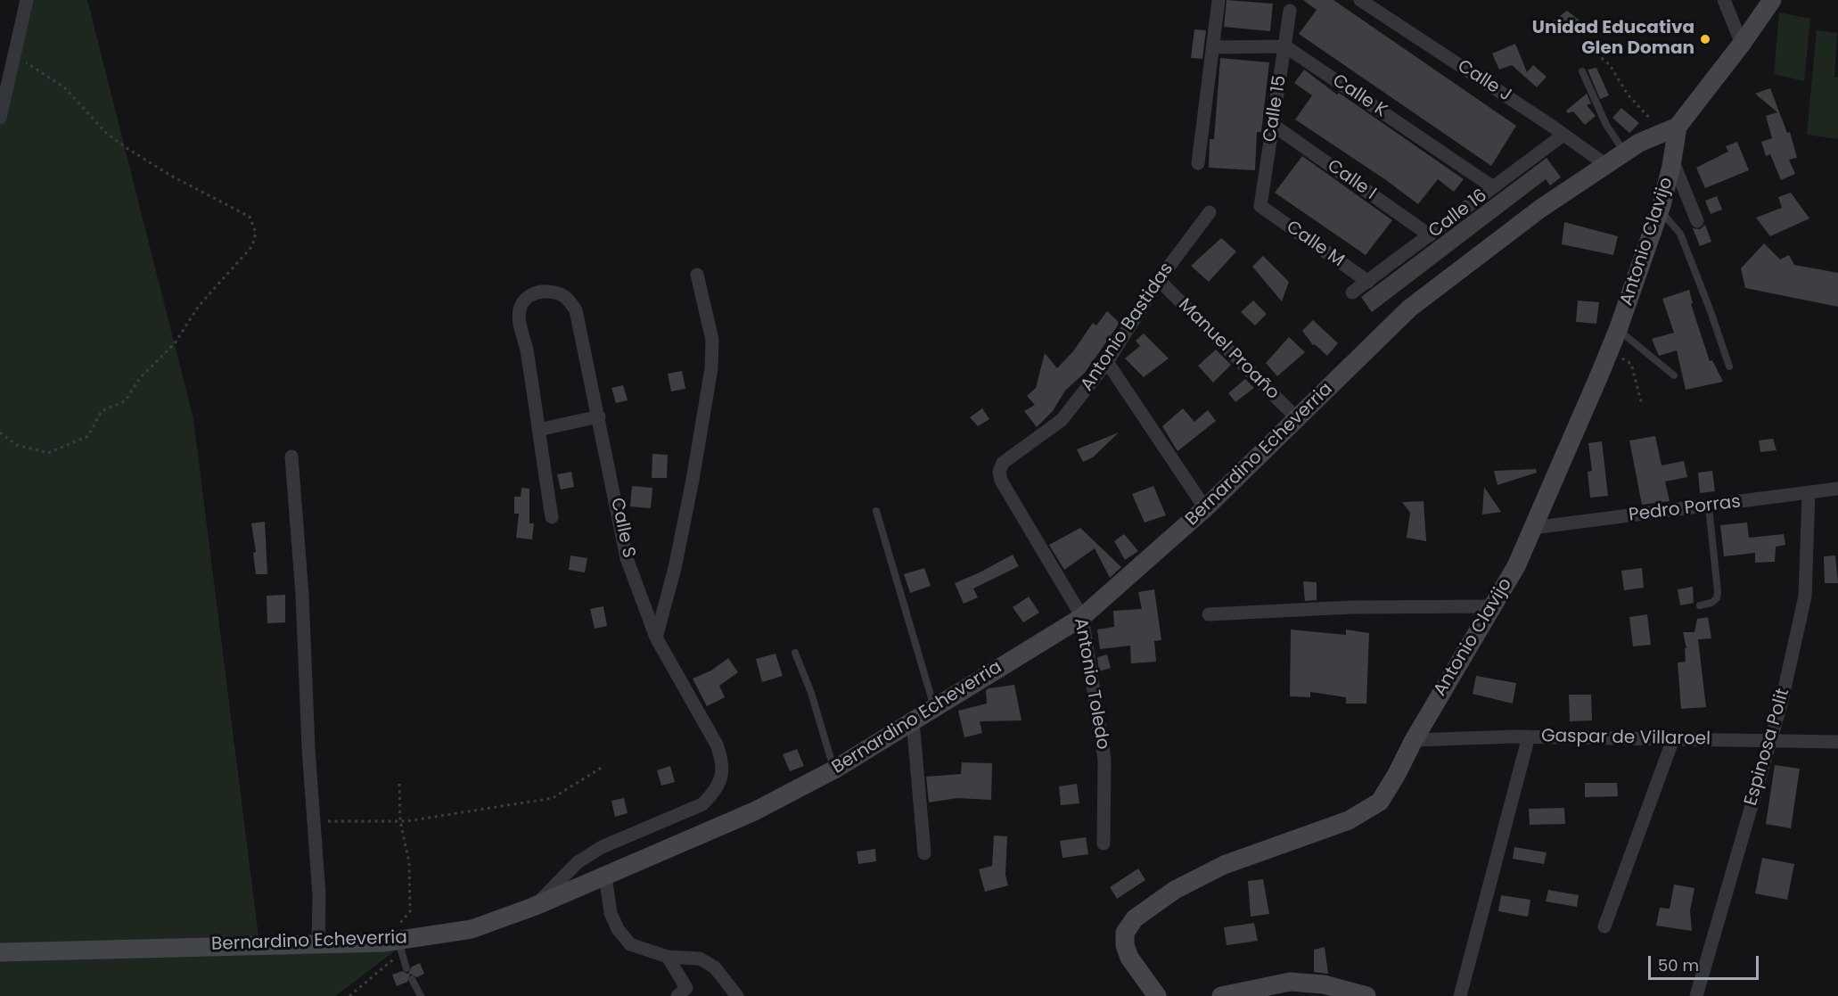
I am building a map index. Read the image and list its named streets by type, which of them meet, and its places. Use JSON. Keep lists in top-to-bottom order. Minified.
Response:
{"streets":{"street":["Calle J","Calle K","Calle 15","Calle I","Calle 16","Antonio Clavijo","Calle M","Antonio Bastidas","Manuel Proaño","Bernardino Echeverria","Pedro Porras","Calle S","Antonio Toledo","Gaspar de Villaroel","Espinosa Polit"]},"crossings":[["Calle J","Calle 16"],["Calle J","Bernardino Echeverria"],["Calle K","Calle 15"],["Calle K","Calle 16"],["Calle 15","Calle I"],["Calle 15","Calle M"],["Calle I","Calle 16"],["Calle 16","Calle M"],["Antonio Clavijo","Bernardino Echeverria"],["Antonio Clavijo","Pedro Porras"],["Antonio Clavijo","Gaspar de Villaroel"],["Antonio Bastidas","Manuel Proaño"],["Antonio Bastidas","Antonio Toledo"],["Manuel Proaño","Bernardino Echeverria"],["Bernardino Echeverria","Calle S"],["Bernardino Echeverria","Antonio Toledo"],["Pedro Porras","Espinosa Polit"],["Gaspar de Villaroel","Espinosa Polit"]],"places":["Unidad Educativa Glen Doman"],"scale_bar":"50 m"}
